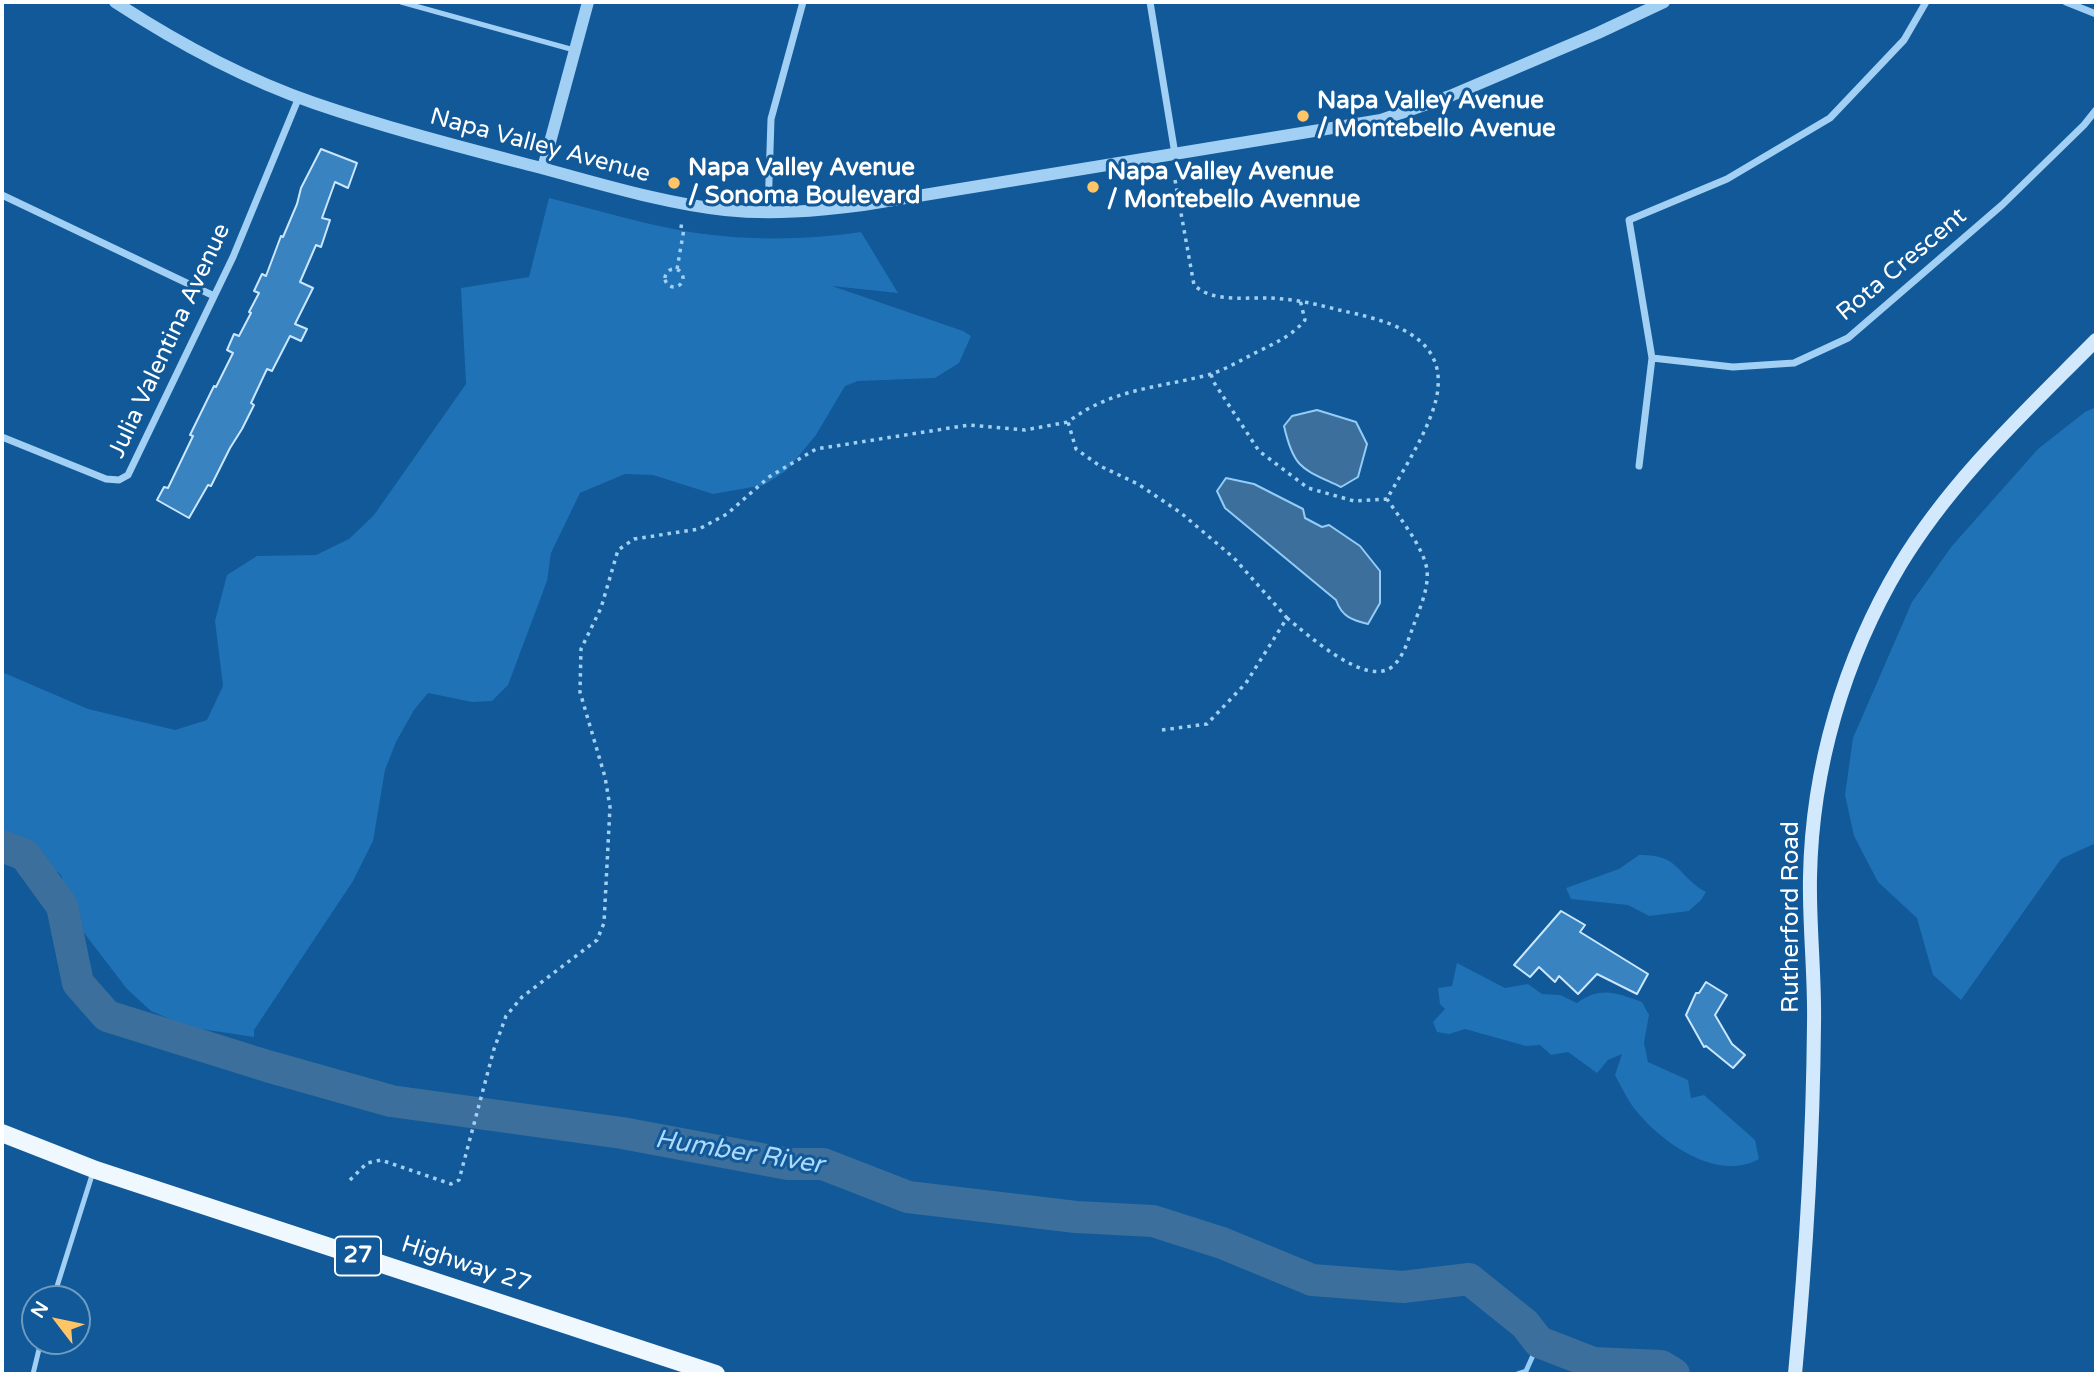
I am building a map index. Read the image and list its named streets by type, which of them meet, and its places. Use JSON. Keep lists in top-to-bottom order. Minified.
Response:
{"streets":{"main road":["Rutherford Road","27","Highway 27"],"street":["Napa Valley Avenue","Rota Crescent","Julia Valentina Avenue"]},"crossings":[["Napa Valley Avenue","Julia Valentina Avenue"]],"water":["Humber River"],"places":["Napa Valley Avenue / Montebello Avenue","Napa Valley Avenue / Sonoma Boulevard","Napa Valley Avenue / Montebello Avennue"],"north":"top left"}
